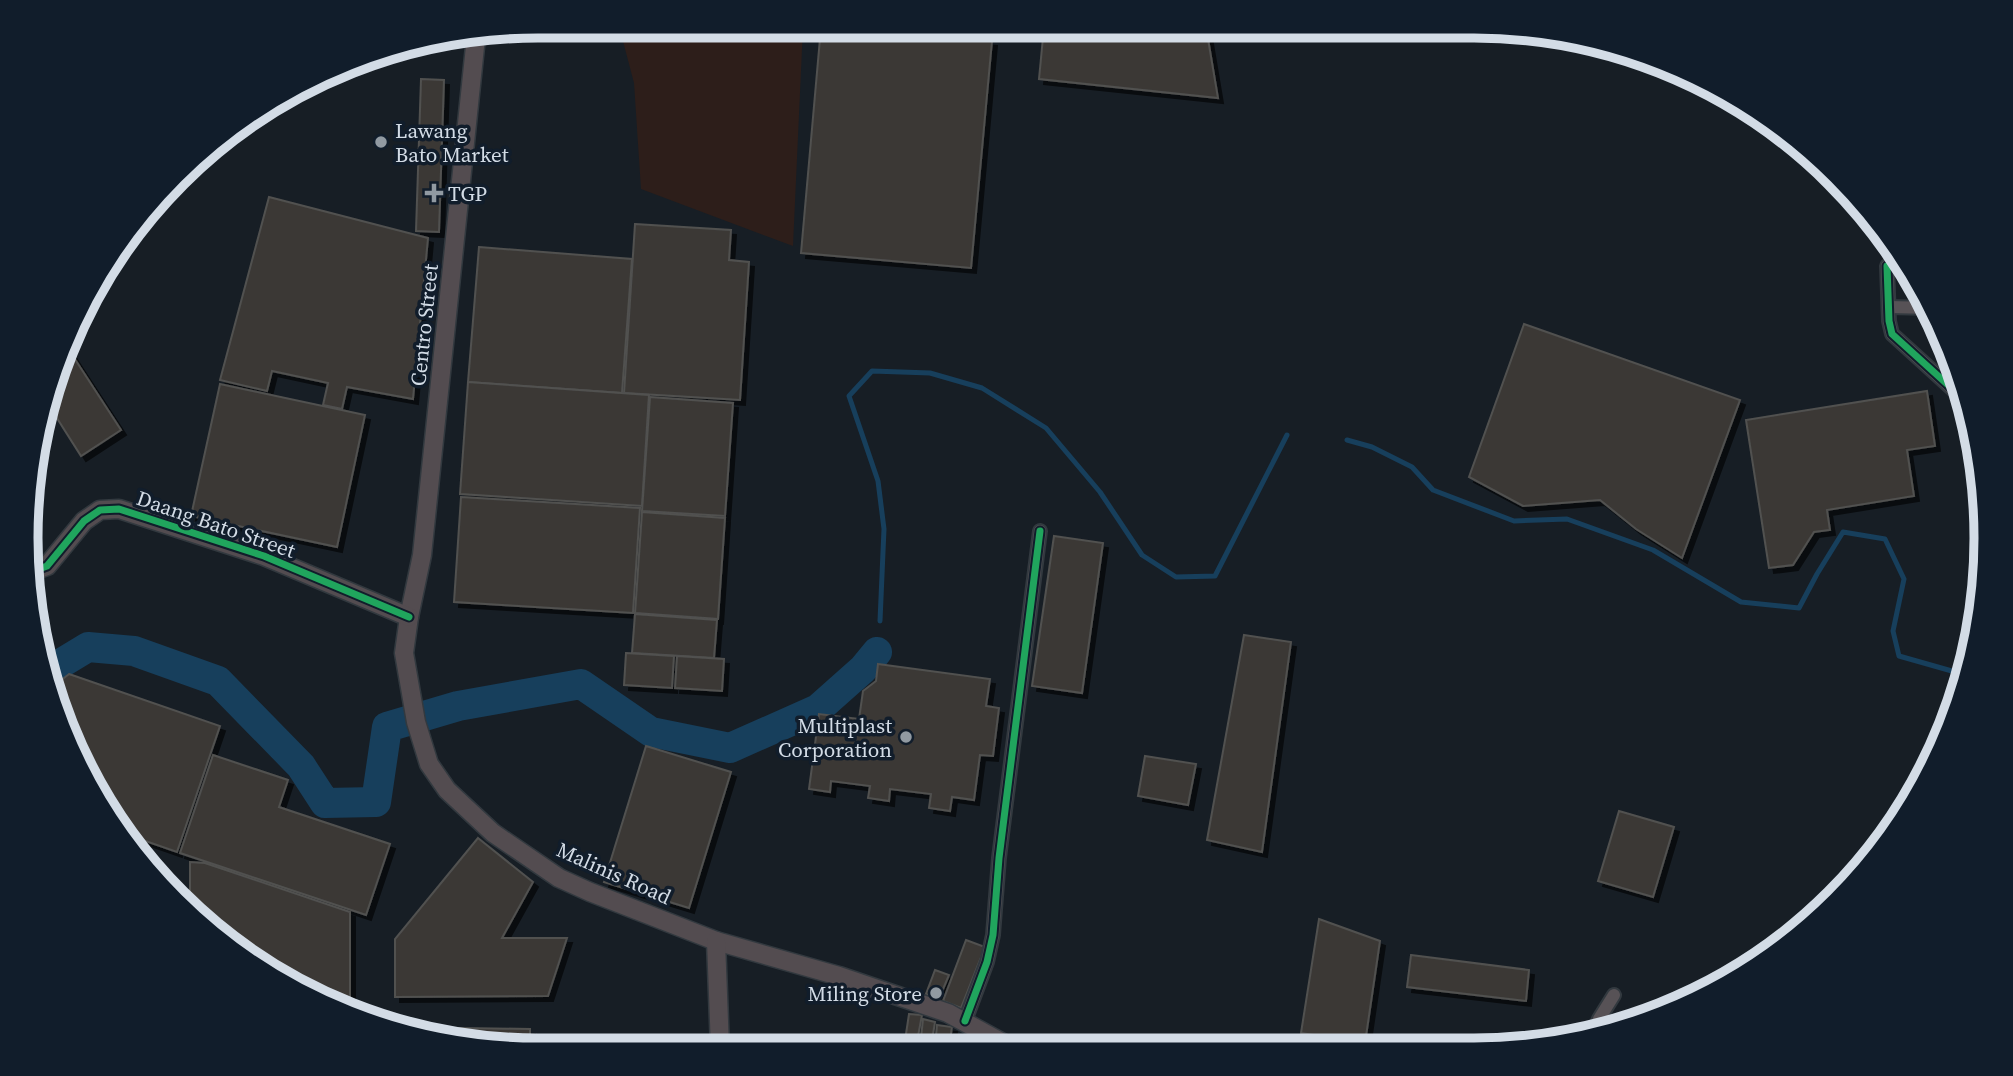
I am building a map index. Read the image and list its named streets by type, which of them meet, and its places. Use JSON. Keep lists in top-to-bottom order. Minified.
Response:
{"streets":{"main road":["Centro Street","Daang Bato Street","Malinis Road"]},"crossings":[["Centro Street","Daang Bato Street"],["Centro Street","Malinis Road"],["Daang Bato Street","Malinis Road"]],"places":{"other":["Lawang Bato Market","Multiplast Corporation","Miling Store"],"health":["TGP"]}}
